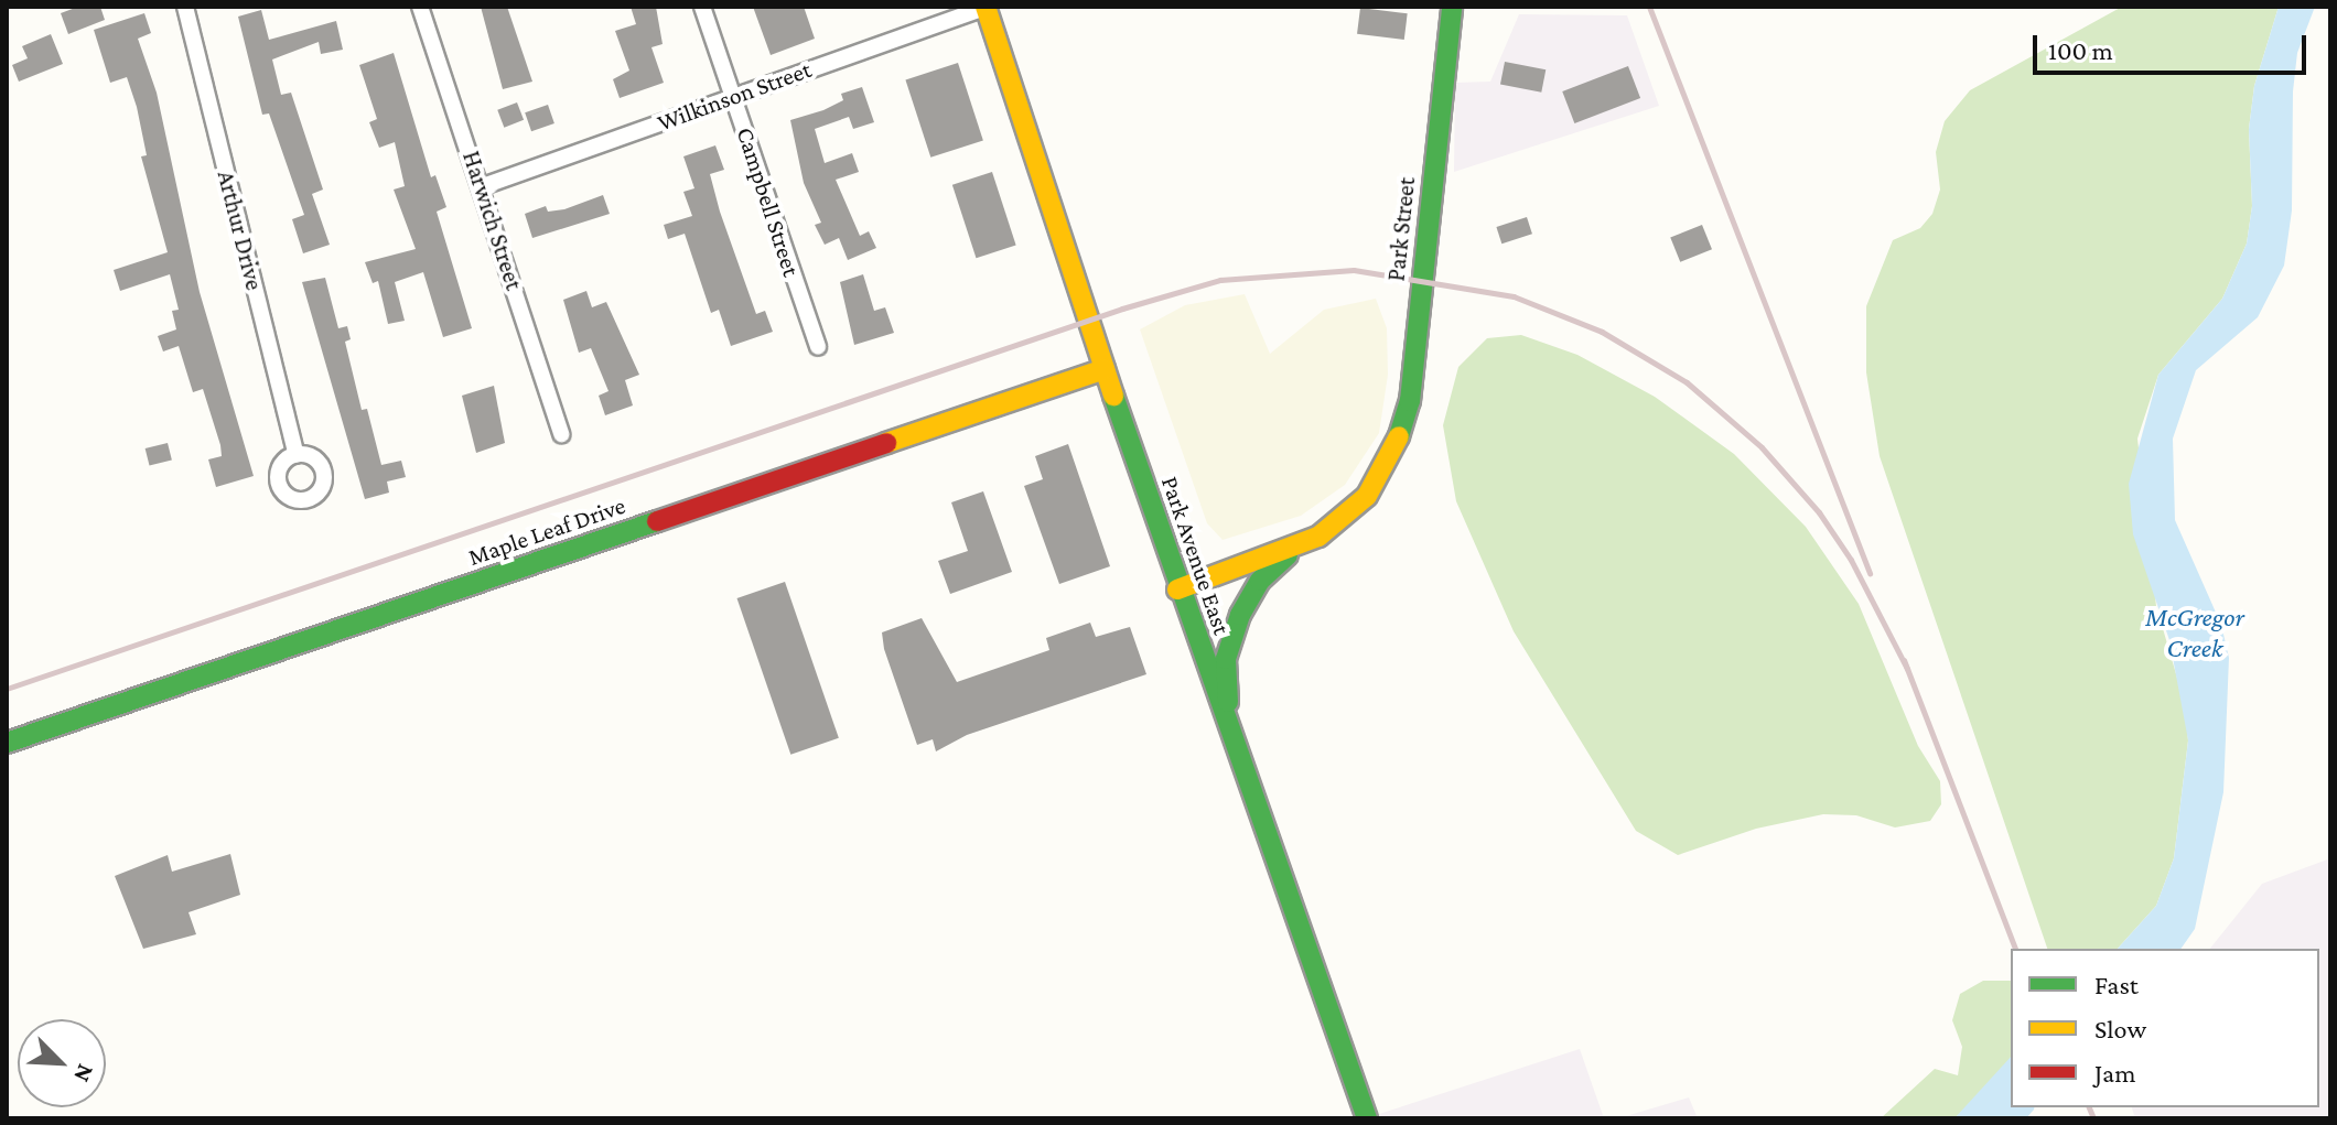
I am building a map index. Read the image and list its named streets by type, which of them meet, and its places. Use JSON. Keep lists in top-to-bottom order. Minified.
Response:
{"streets":{"street":["Wilkinson Street","Campbell Street","Harwich Street","Park Street","Arthur Drive","Maple Leaf Drive","Park Avenue East"]},"crossings":[["Wilkinson Street","Campbell Street"],["Wilkinson Street","Harwich Street"],["Wilkinson Street","Park Avenue East"],["Maple Leaf Drive","Park Avenue East"]],"water":["McGregor Creek"],"legend":["Fast","Slow","Jam"],"scale_bar":"100 m","north":"bottom right"}
